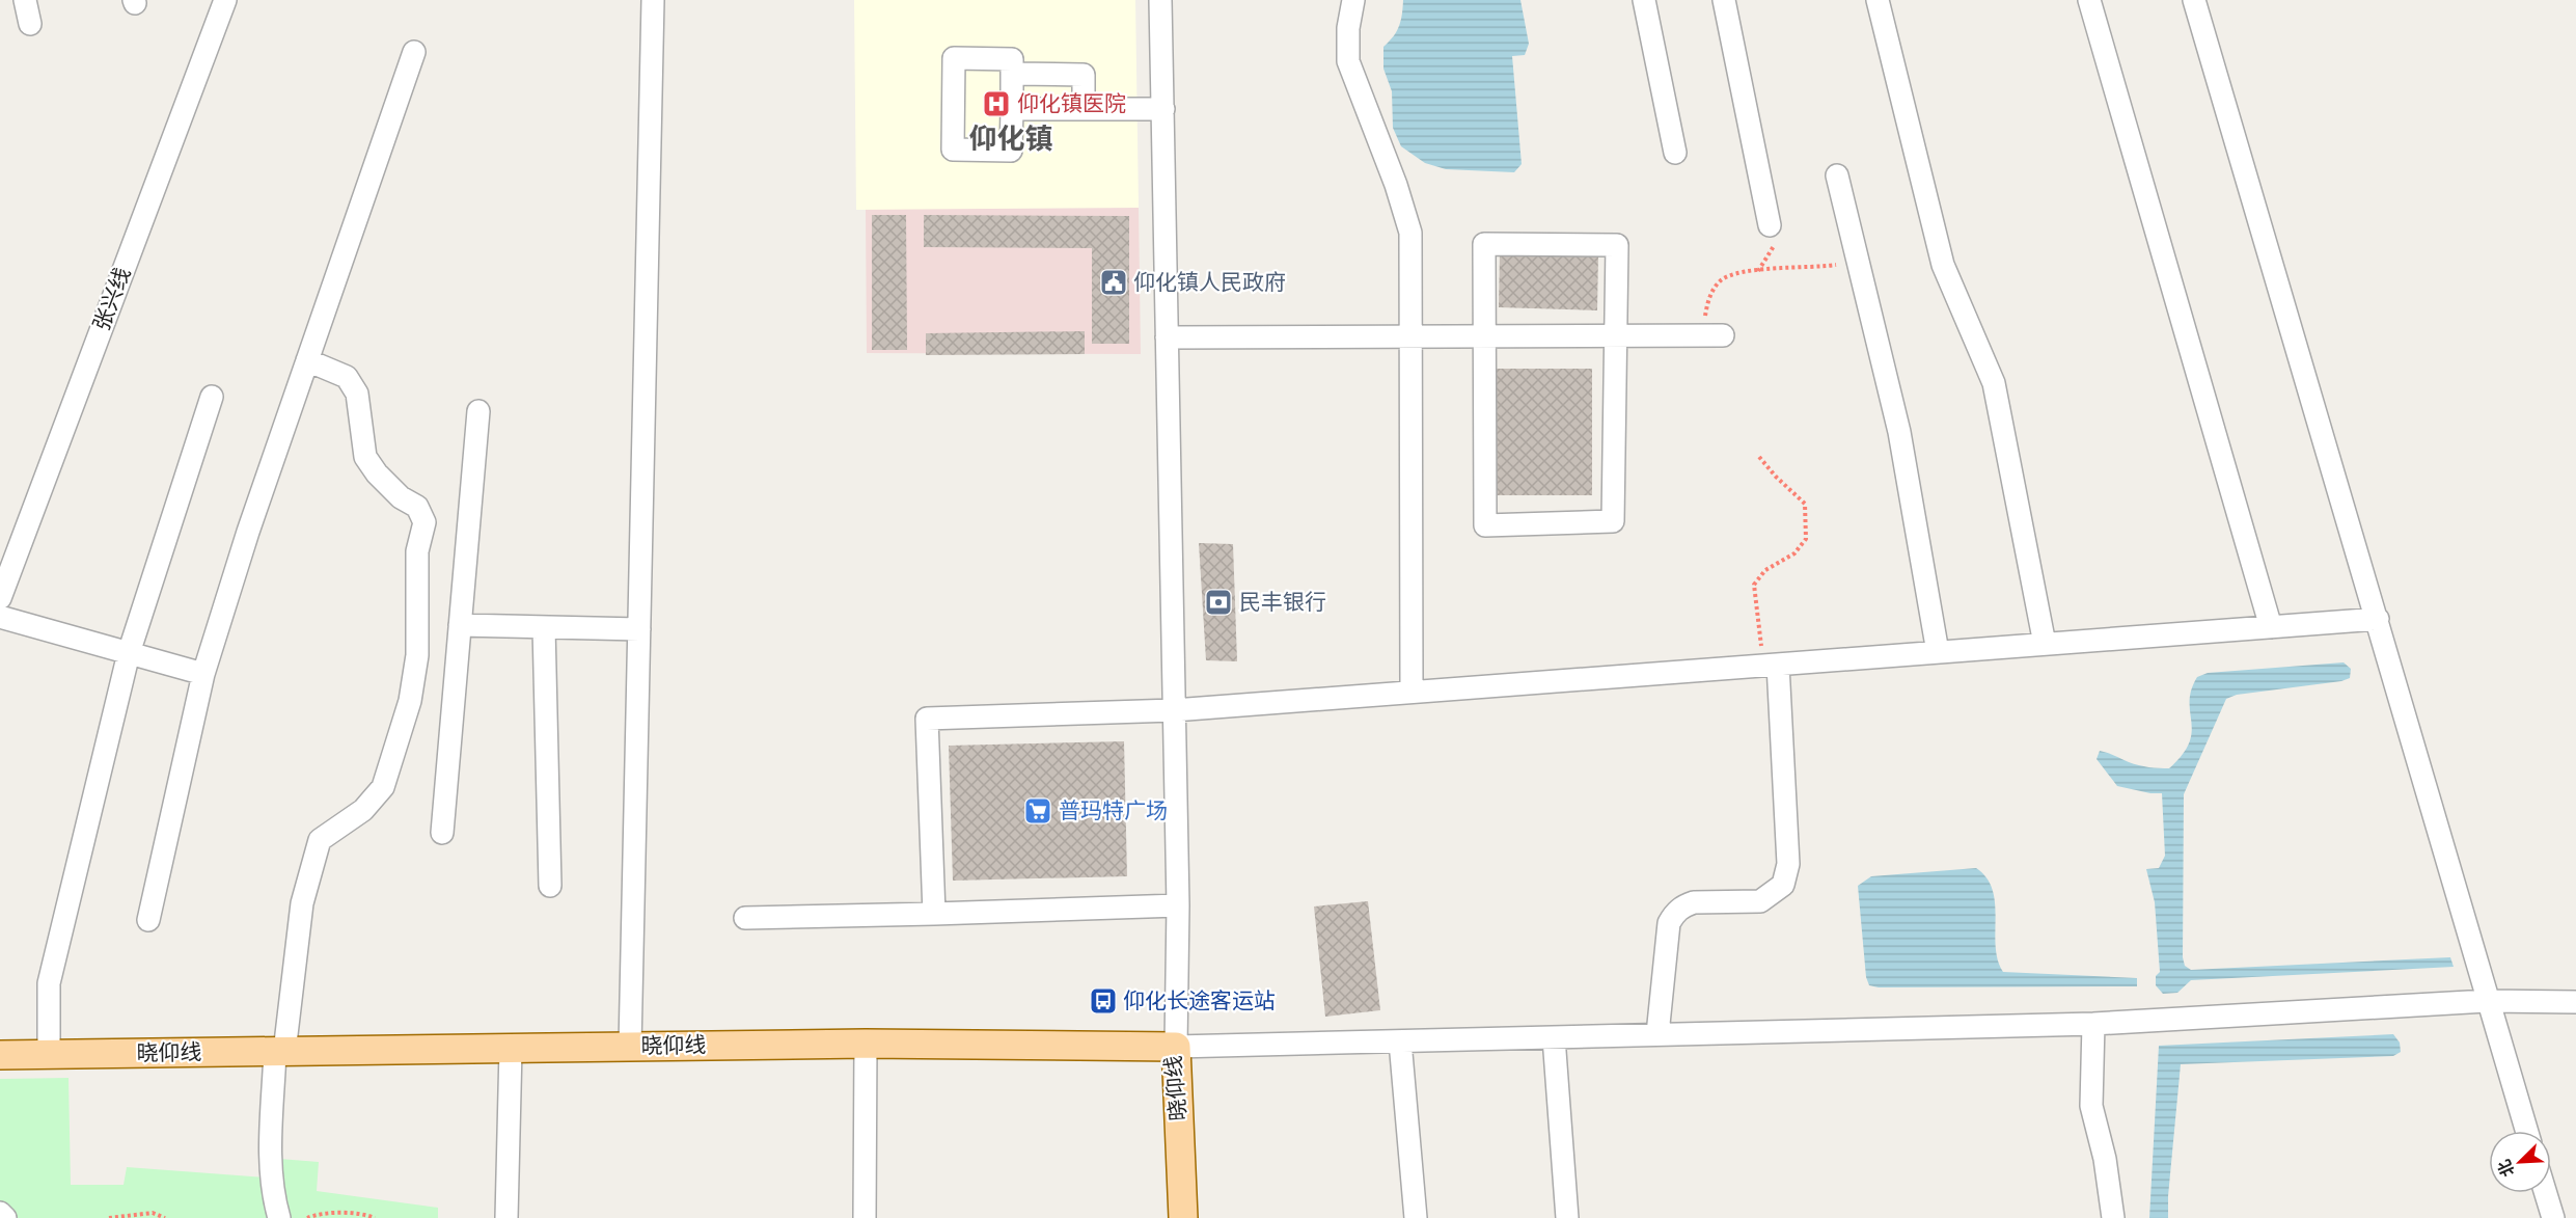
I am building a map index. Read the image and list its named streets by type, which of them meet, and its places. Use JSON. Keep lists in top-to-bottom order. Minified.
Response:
{"streets":{"main road":["晓仰线"],"street":["张兴线"]},"districts":["仰化镇"],"places":{"hospital":["仰化镇医院"],"public building":["仰化镇人民政府"],"bank":["民丰银行"],"supermarket":["普玛特广场"],"bus stop":["仰化长途客运站"]},"north":"bottom left"}
